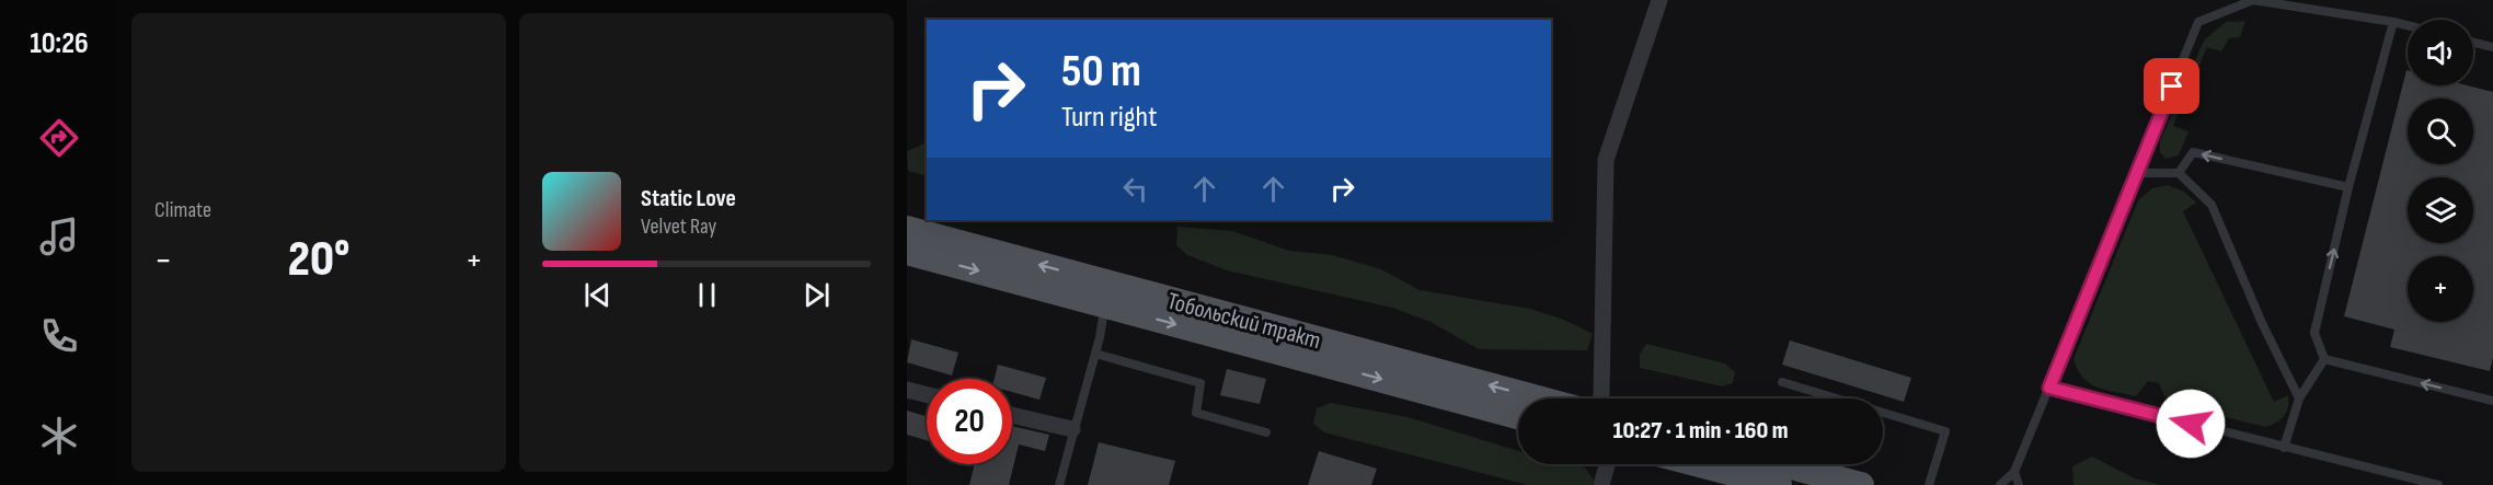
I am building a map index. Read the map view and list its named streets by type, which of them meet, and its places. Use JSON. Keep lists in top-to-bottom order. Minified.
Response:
{"streets":{"main road":["Тобольский тракт"]},"page":{"tabs":"10:26","tile":"Climate","map_buttons":"+","turn":["50 m","Turn right"],"song":["Static Love","Velvet Ray"],"heat":["−","20°","+"],"limit":"20","trip":"10:27 · 1 min · 160 m"}}
